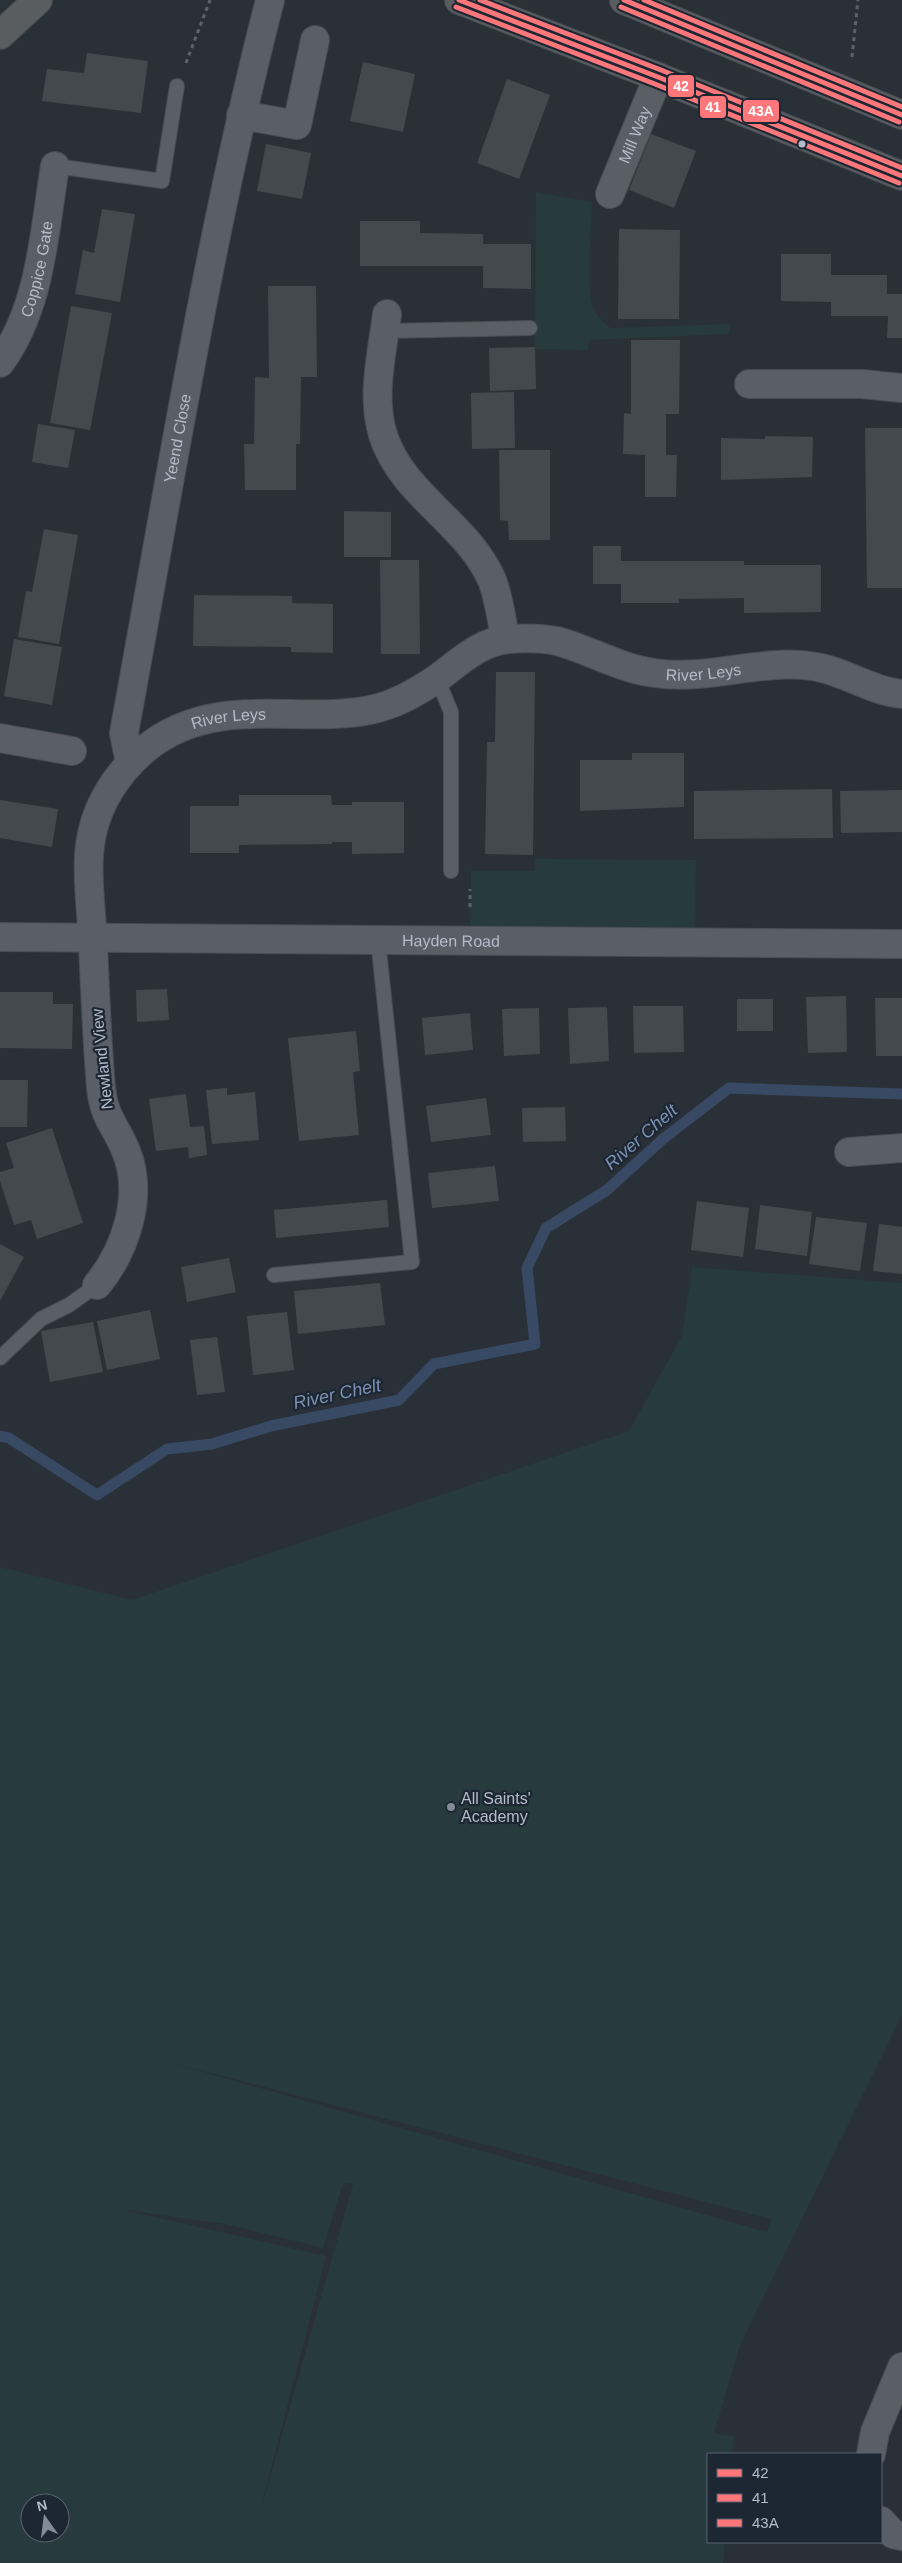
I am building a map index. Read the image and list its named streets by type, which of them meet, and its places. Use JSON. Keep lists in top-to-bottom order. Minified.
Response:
{"streets":{"street":["Mill Way","Coppice Gate","Yeend Close","River Leys","Hayden Road","Newland View"]},"crossings":[["Yeend Close","River Leys"],["River Leys","Hayden Road"],["River Leys","Newland View"],["Hayden Road","Newland View"]],"water":["River Chelt"],"places":["All Saints' Academy"],"lines":["transit line 42","transit line 43A","transit line 41"],"legend":["42","41","43A"],"north":"top"}
